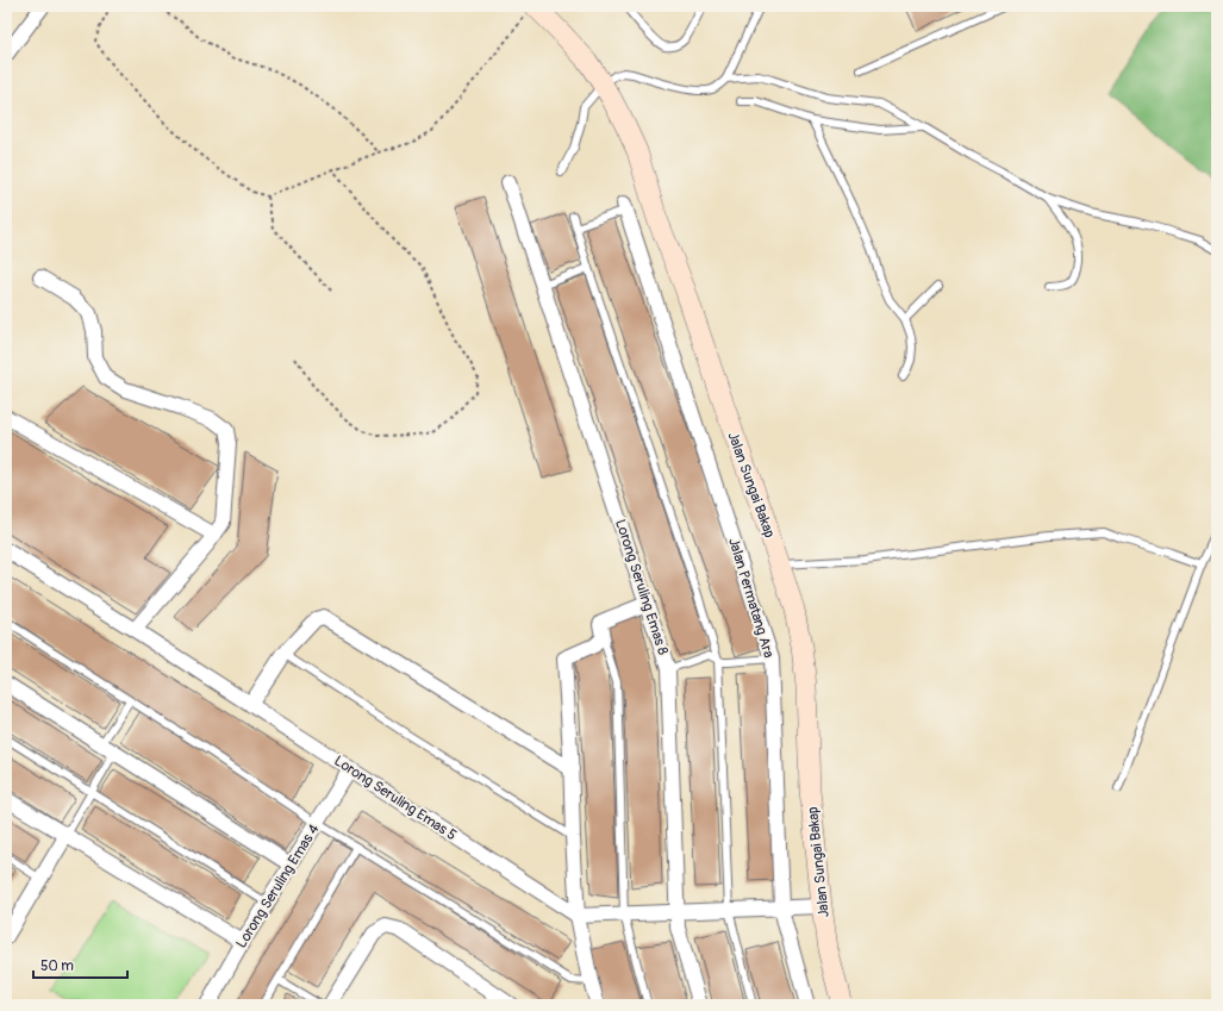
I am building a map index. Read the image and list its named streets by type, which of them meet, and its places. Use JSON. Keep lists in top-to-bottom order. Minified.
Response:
{"streets":{"main road":["Jalan Sungai Bakap"],"street":["Lorong Seruling Emas 8","Jalan Permatang Ara","Lorong Seruling Emas 5","Lorong Seruling Emas 4"]},"crossings":[["Lorong Seruling Emas 5","Lorong Seruling Emas 4"]],"scale_bar":"50 m"}
